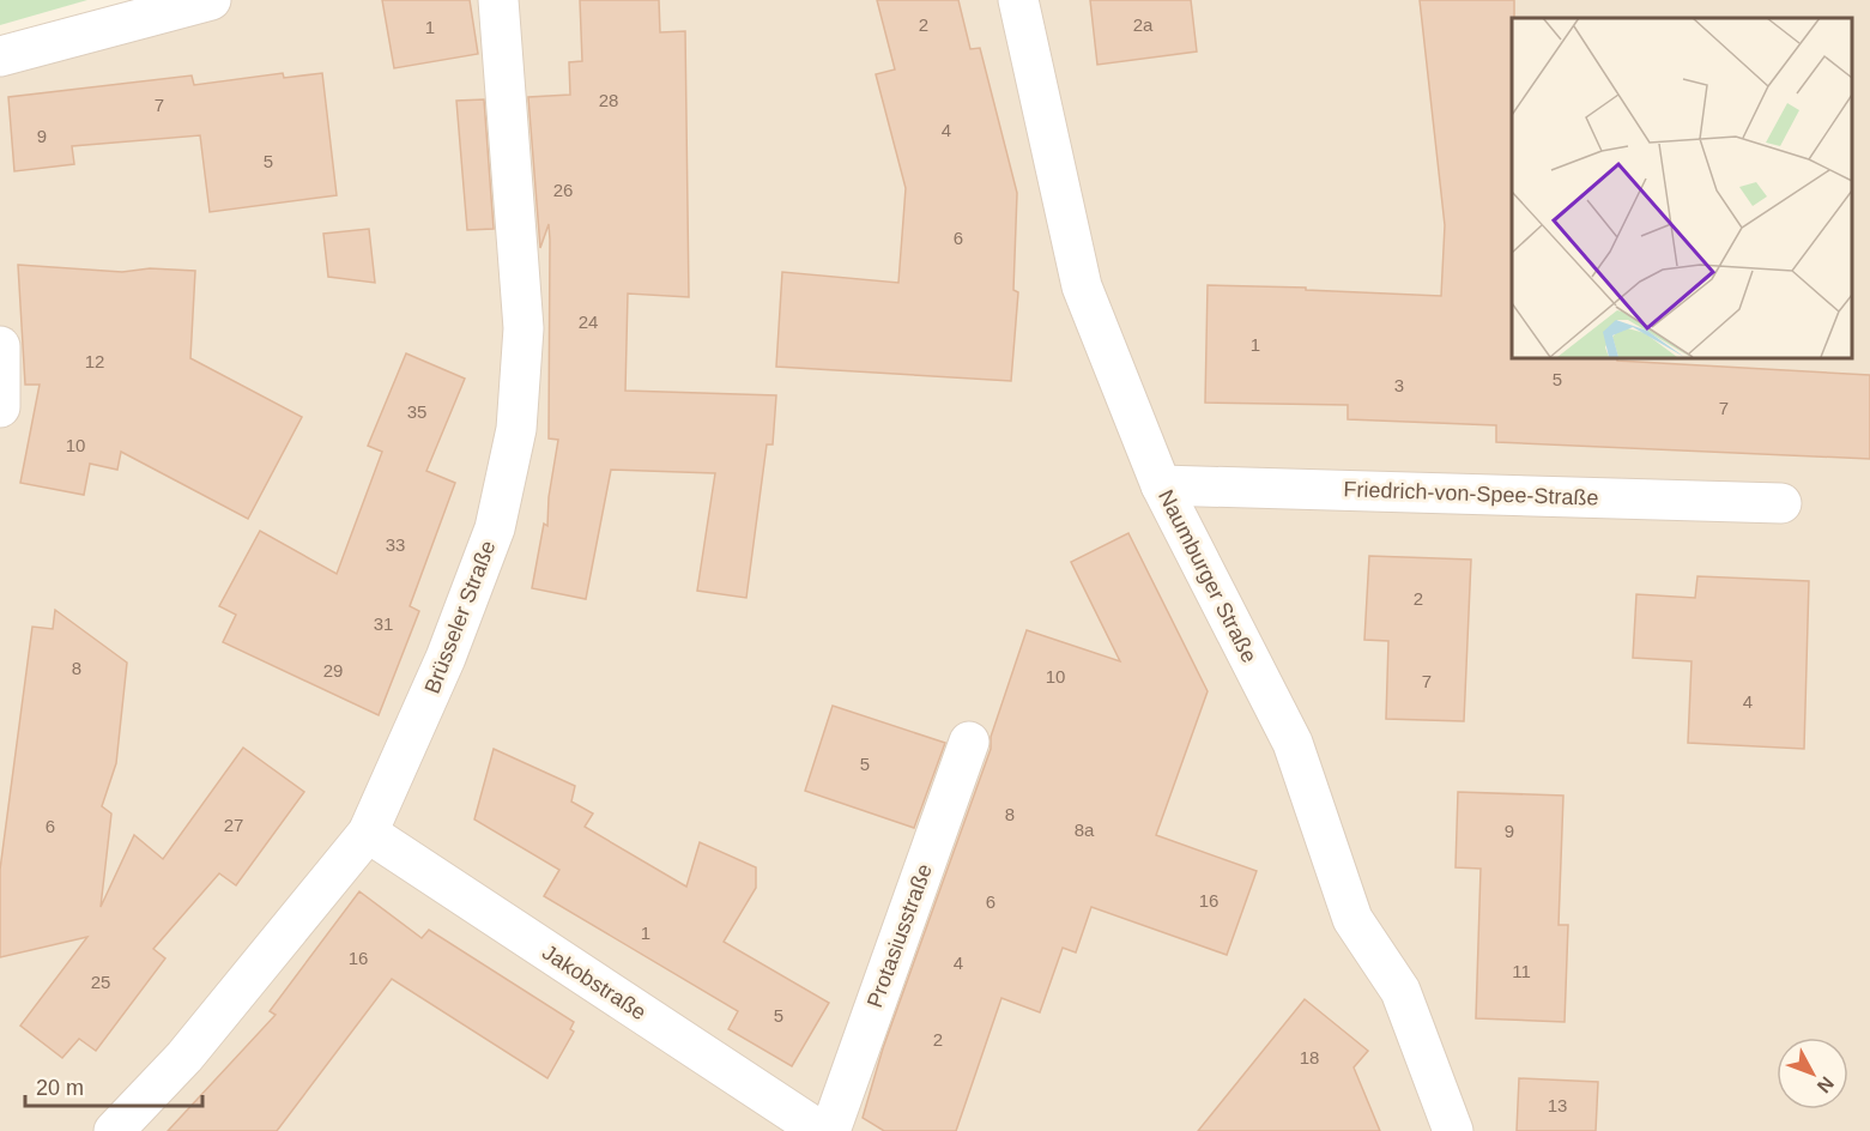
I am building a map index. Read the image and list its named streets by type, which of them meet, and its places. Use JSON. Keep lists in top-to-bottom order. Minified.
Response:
{"streets":{"street":["Friedrich-von-Spee-Straße","Naumburger Straße","Brüsseler Straße","Protasiusstraße","Jakobstraße"]},"crossings":[["Friedrich-von-Spee-Straße","Naumburger Straße"],["Brüsseler Straße","Jakobstraße"]],"house_numbers":["2","2a","1","28","7","4","9","5","26","6","24","1","12","5","3","7","35","10","33","2","31","8","29","10","7","4","5","8","27","6","8a","9","16","6","1","16","4","11","25","5","2","18","13"],"scale_bar":"20 m","north":"bottom right"}
